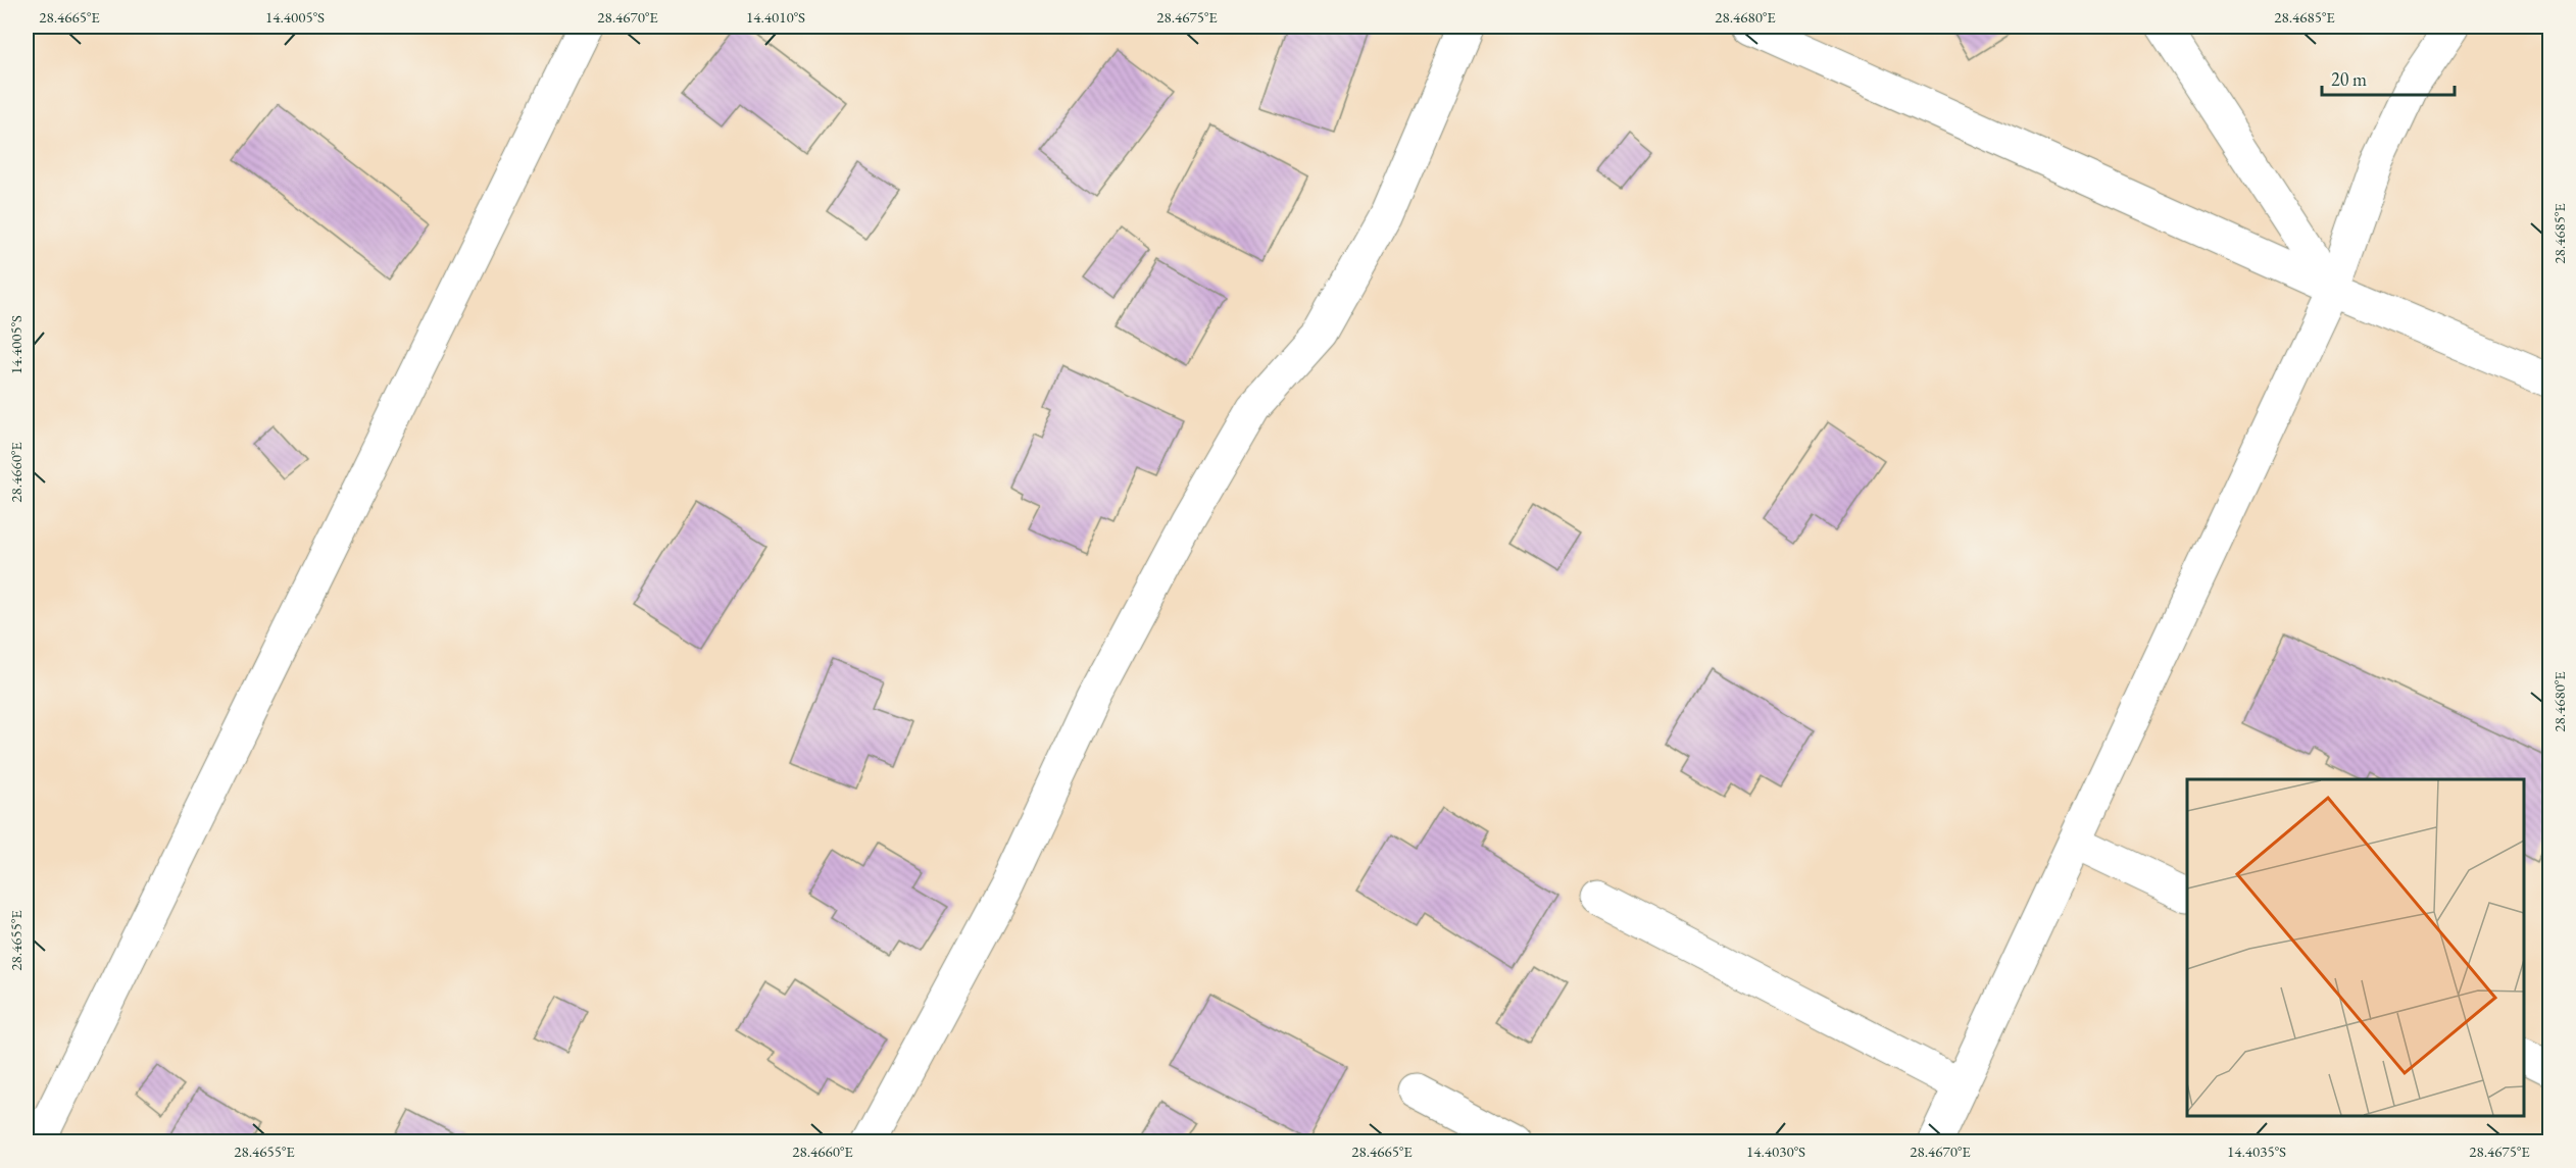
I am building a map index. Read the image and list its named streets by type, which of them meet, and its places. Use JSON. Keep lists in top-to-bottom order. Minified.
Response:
{"scale_bar":"20 m","coordinates":["28.4665°E","14.4005°S","28.4670°E","14.4010°S","28.4675°E","28.4680°E","28.4685°E","28.4660°E","28.4655°E","14.4030°S","14.4035°S"]}
